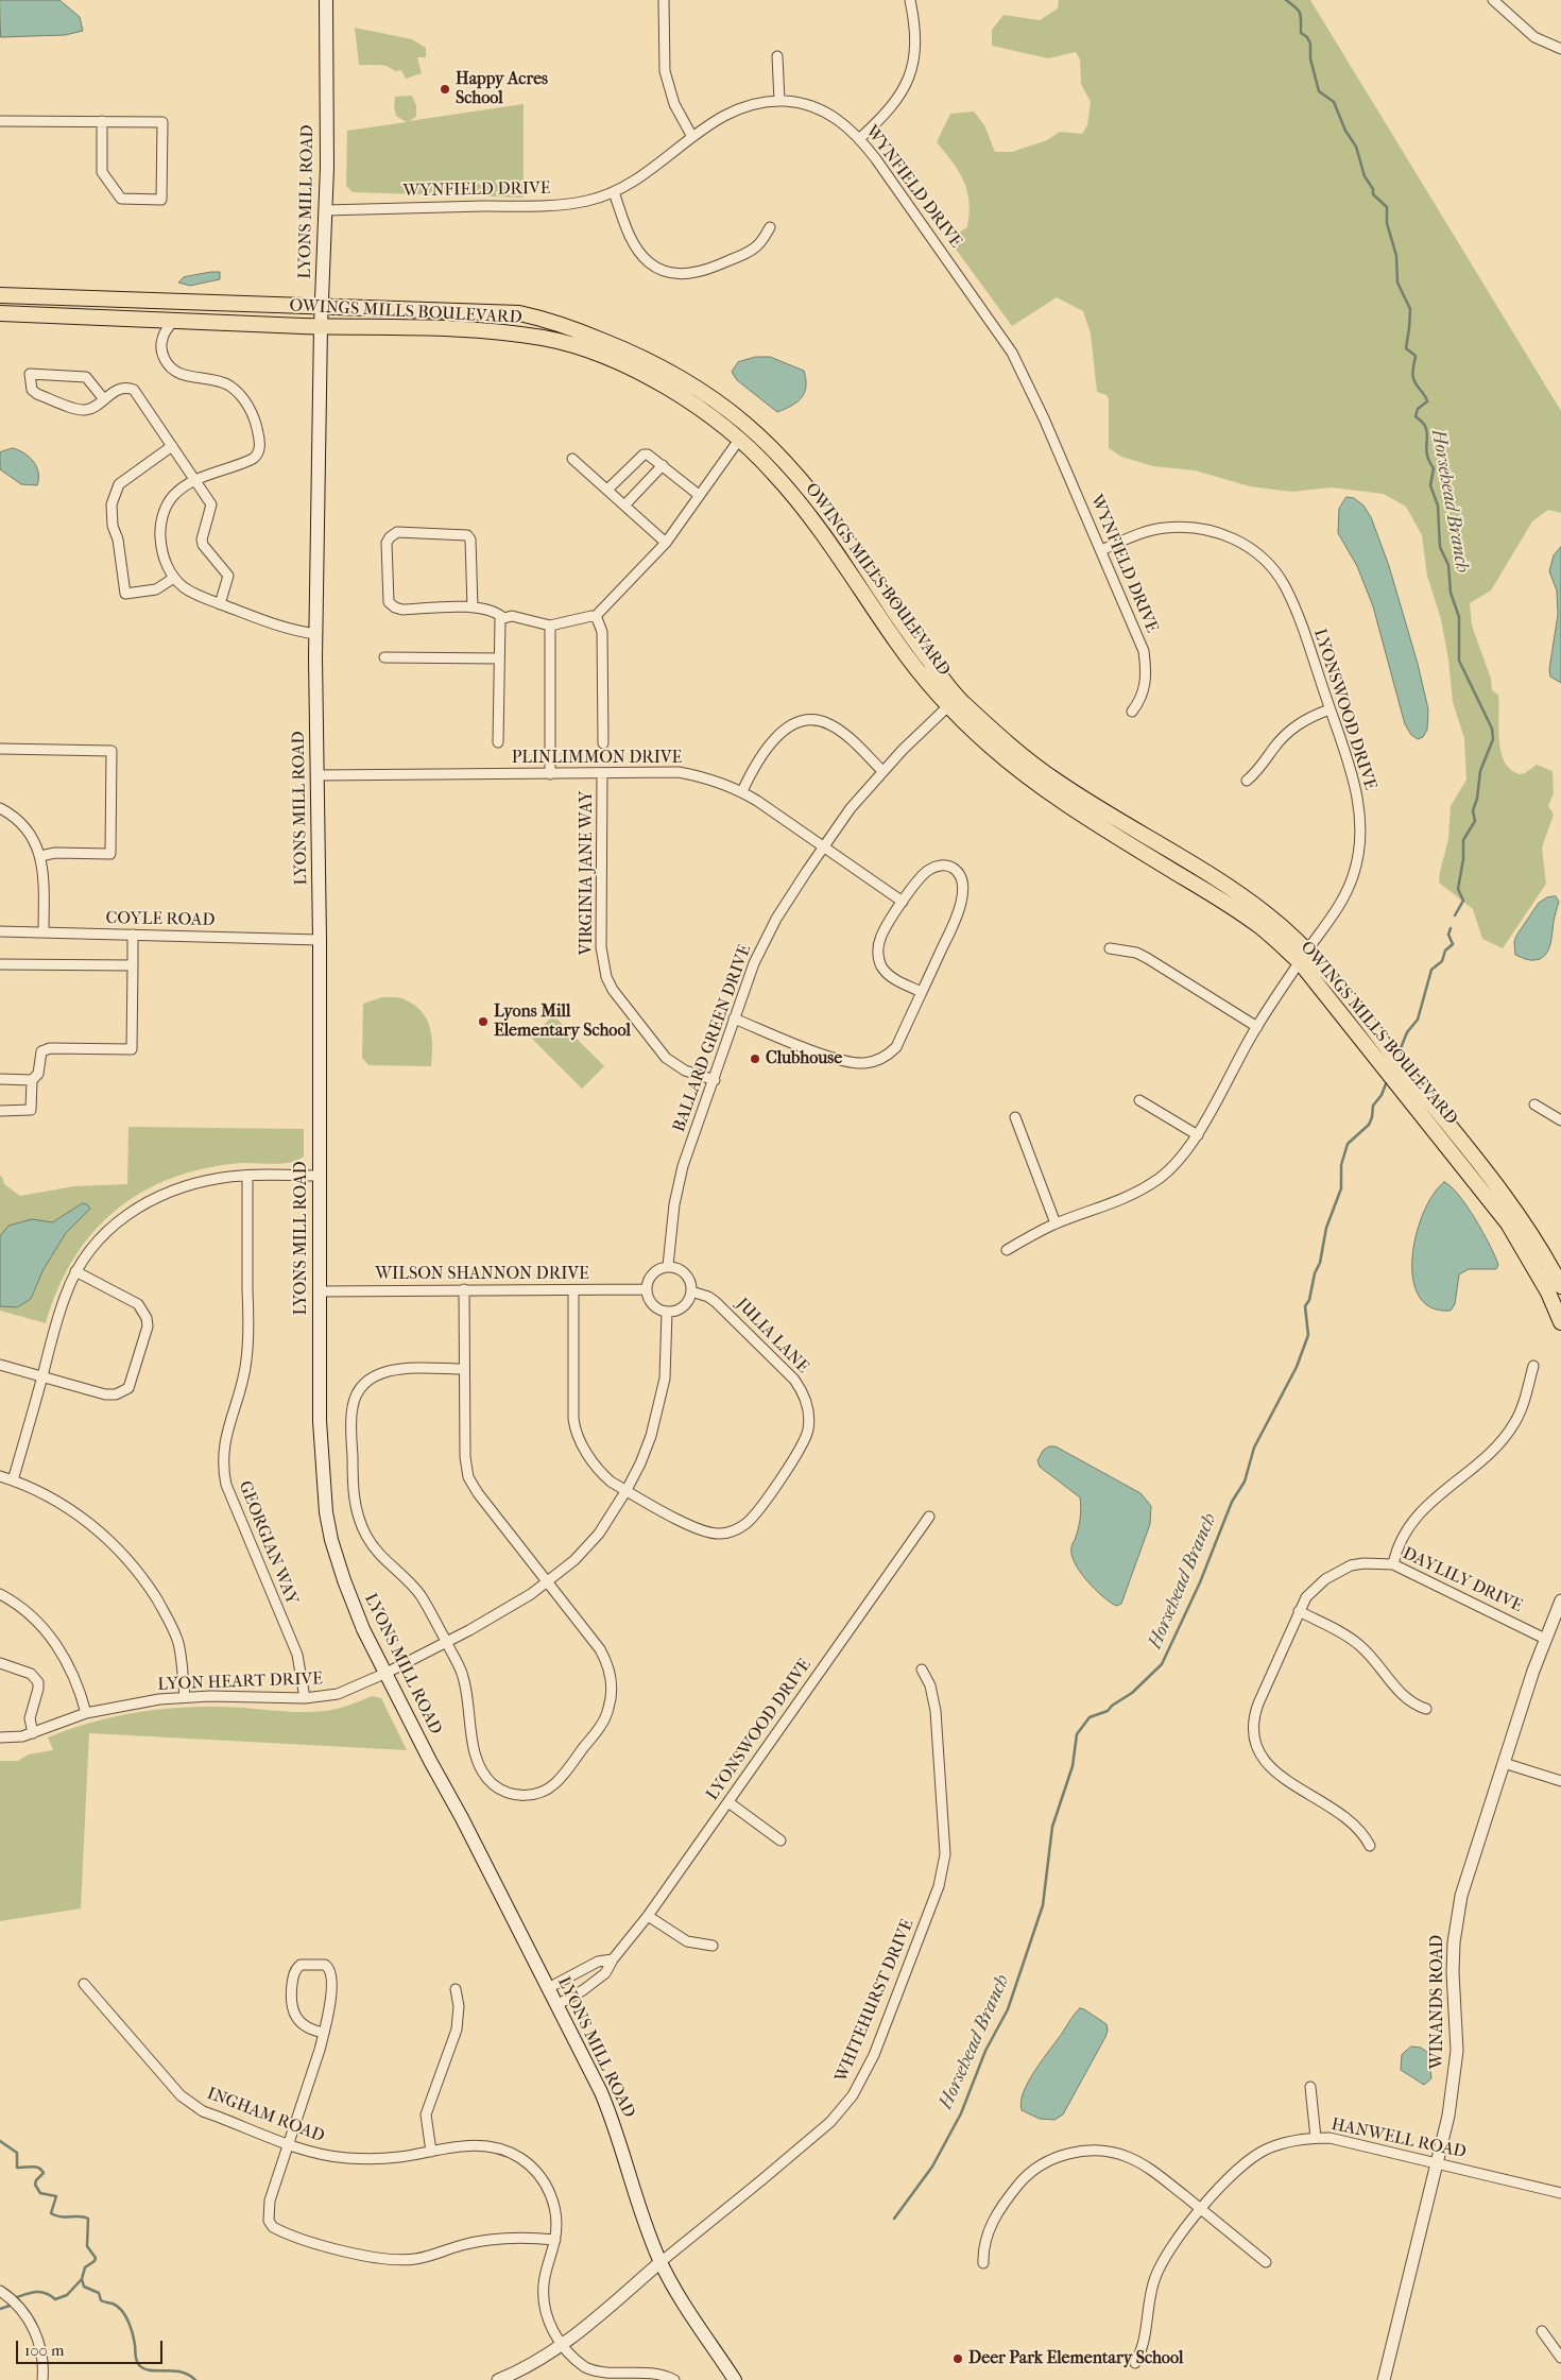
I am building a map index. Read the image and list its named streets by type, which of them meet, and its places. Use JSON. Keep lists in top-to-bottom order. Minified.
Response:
{"streets":{"main road":["LYONS MILL ROAD","OWINGS MILLS BOULEVARD"],"street":["WYNFIELD DRIVE","LYONSWOOD DRIVE","PLINLIMMON DRIVE","VIRGINIA JANE WAY","COYLE ROAD","BALLARD GREEN DRIVE","WILSON SHANNON DRIVE","JULIA LANE","GEORGIAN WAY","DAYLILY DRIVE","LYON HEART DRIVE","WHITEHURST DRIVE","WINANDS ROAD","INGHAM ROAD","HANWELL ROAD"]},"crossings":[["WYNFIELD DRIVE","LYONS MILL ROAD"],["WYNFIELD DRIVE","LYONSWOOD DRIVE"],["LYONS MILL ROAD","OWINGS MILLS BOULEVARD"],["LYONS MILL ROAD","LYONSWOOD DRIVE"],["LYONS MILL ROAD","PLINLIMMON DRIVE"],["LYONS MILL ROAD","COYLE ROAD"],["LYONS MILL ROAD","WILSON SHANNON DRIVE"],["LYONS MILL ROAD","LYON HEART DRIVE"],["LYONS MILL ROAD","WHITEHURST DRIVE"],["OWINGS MILLS BOULEVARD","LYONSWOOD DRIVE"],["OWINGS MILLS BOULEVARD","BALLARD GREEN DRIVE"],["PLINLIMMON DRIVE","VIRGINIA JANE WAY"],["PLINLIMMON DRIVE","BALLARD GREEN DRIVE"],["VIRGINIA JANE WAY","BALLARD GREEN DRIVE"],["BALLARD GREEN DRIVE","WILSON SHANNON DRIVE"],["BALLARD GREEN DRIVE","JULIA LANE"],["WILSON SHANNON DRIVE","JULIA LANE"],["GEORGIAN WAY","LYON HEART DRIVE"],["DAYLILY DRIVE","WINANDS ROAD"],["WINANDS ROAD","HANWELL ROAD"]],"water":["Horsehead Branch"],"places":["Happy Acres School","Lyons Mill Elementary School","Clubhouse","Deer Park Elementary School"],"scale_bar":"100 m"}
